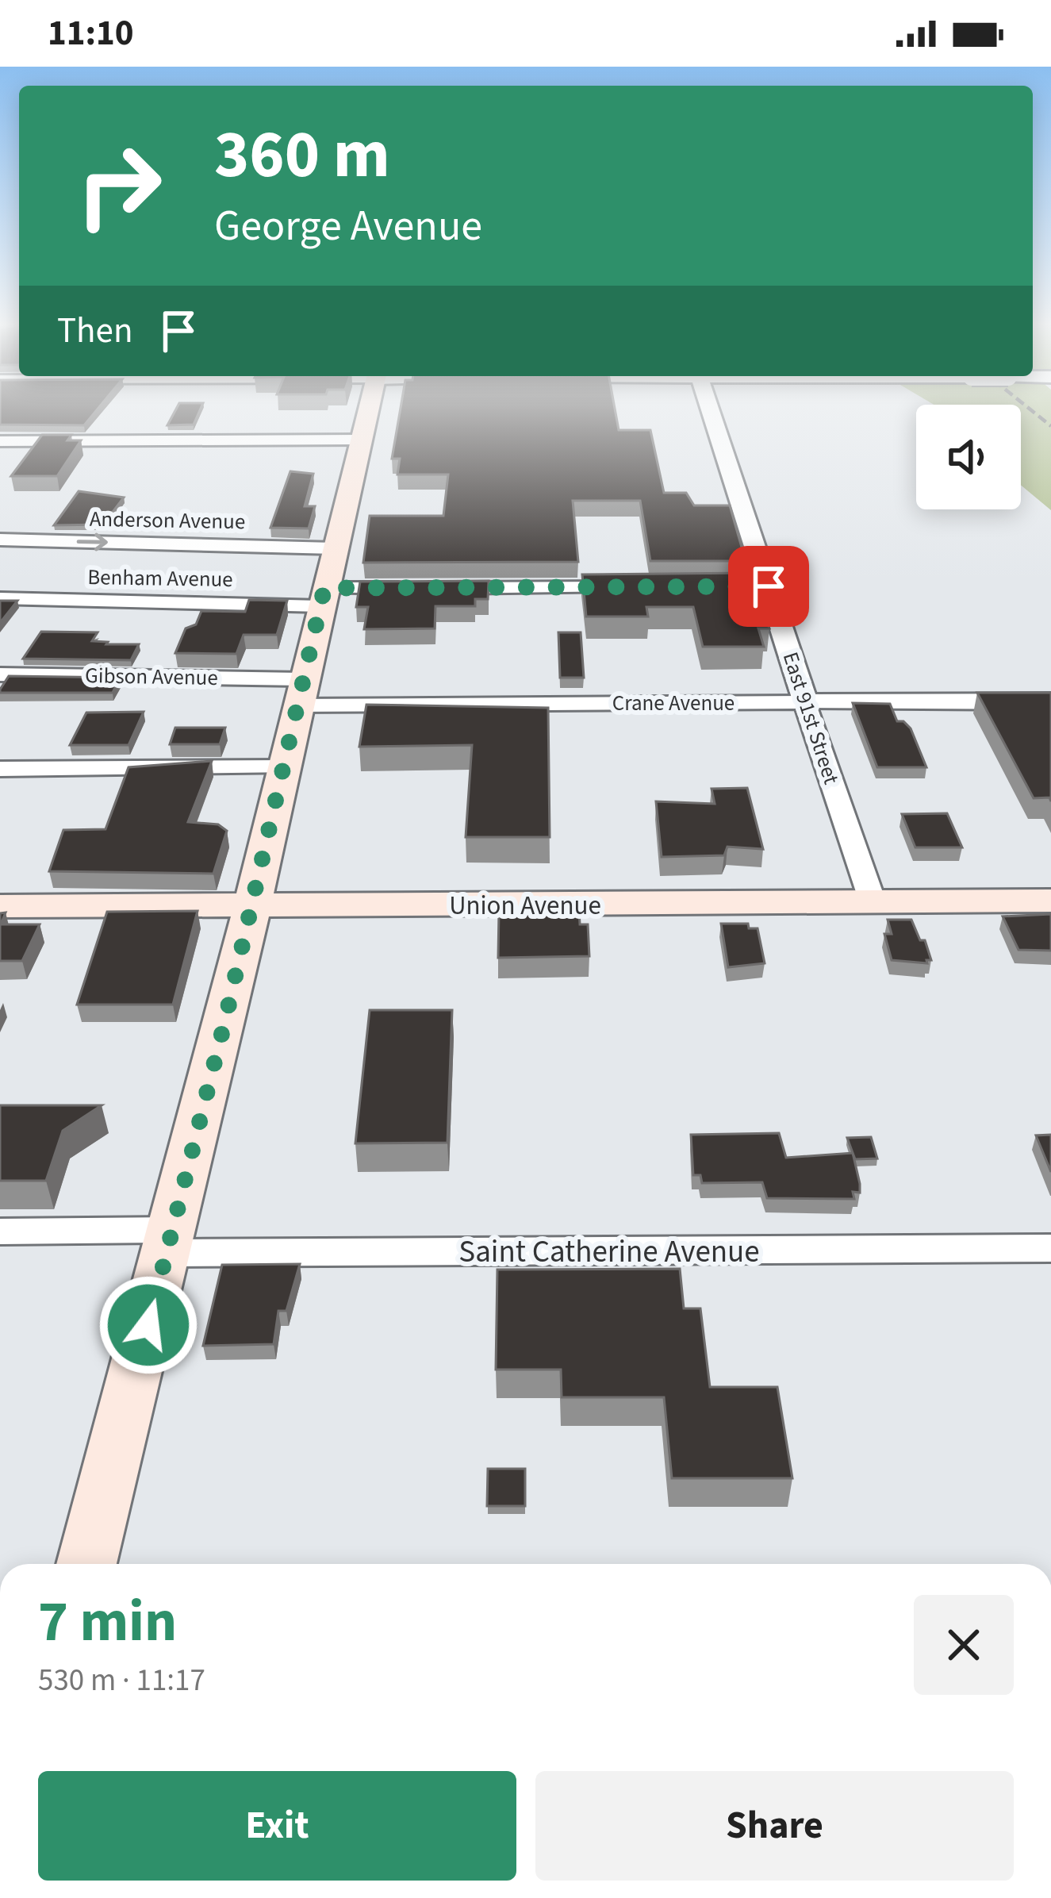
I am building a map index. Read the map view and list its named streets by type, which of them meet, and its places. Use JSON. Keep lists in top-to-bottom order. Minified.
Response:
{"streets":{"main road":["Union Avenue"],"street":["Anderson Avenue","Benham Avenue","Gibson Avenue","Crane Avenue","East 91st Street","Saint Catherine Avenue"]},"crossings":[["Gibson Avenue","Crane Avenue"],["Crane Avenue","East 91st Street"],["East 91st Street","Union Avenue"]],"page":{"status":"11:10","turn":["360 m","George Avenue"],"then":"Then","heading":["7 min","530 m · 11:17"],"buttons":["Exit","Share"]}}
